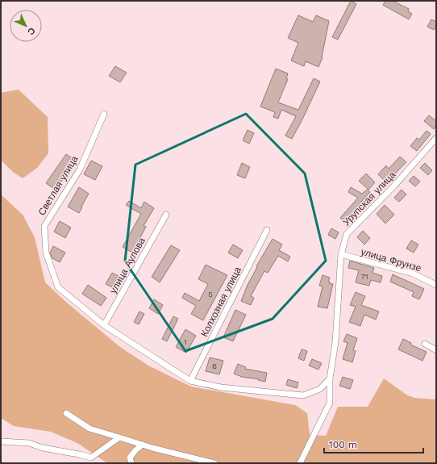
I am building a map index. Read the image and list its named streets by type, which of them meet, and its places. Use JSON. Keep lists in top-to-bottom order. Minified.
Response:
{"streets":{"street":["Светлая улица","Урупская улица","улица Фрунзе","улица Аулова","Колхозная улица"]},"crossings":[["Светлая улица","улица Аулова"],["Урупская улица","улица Фрунзе"]],"house_numbers":["71","5","1","6"],"scale_bar":"100 m","north":"bottom right"}
